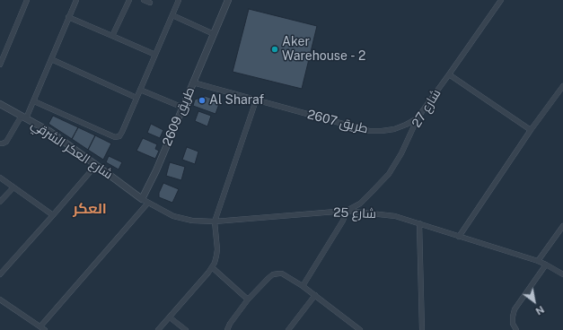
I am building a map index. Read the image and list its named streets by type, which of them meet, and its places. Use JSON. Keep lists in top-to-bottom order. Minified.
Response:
{"streets":{"street":["شارع 27","طريق 2609","طريق 2607","شارع العكر الشرقي","شارع 25"]},"crossings":[["شارع 27","طريق 2607"],["شارع 27","شارع 25"],["طريق 2609","طريق 2607"],["طريق 2609","شارع العكر الشرقي"],["طريق 2609","شارع 25"],["شارع العكر الشرقي","شارع 25"]],"districts":["العكر"],"places":["Aker Warehouse - 2","Al Sharaf"],"north":"bottom right"}
